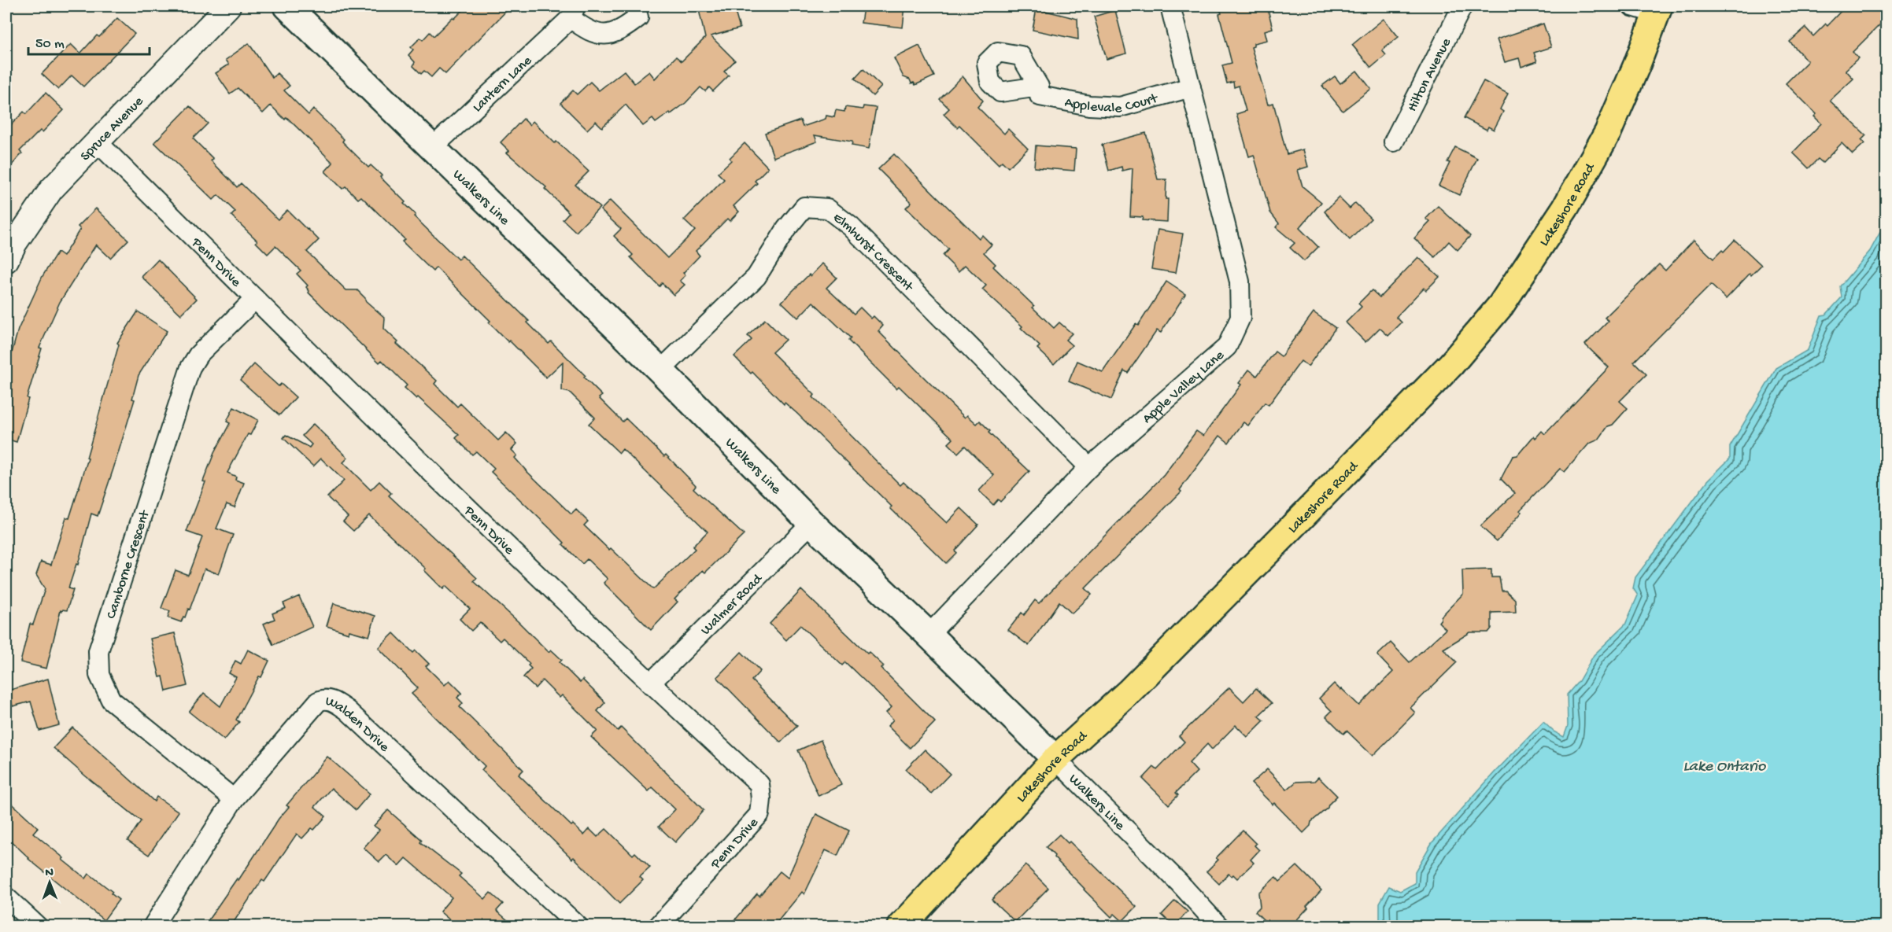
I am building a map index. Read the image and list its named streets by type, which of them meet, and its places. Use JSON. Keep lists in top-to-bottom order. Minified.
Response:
{"streets":{"main road":["Walkers Line","Lakeshore Road"],"street":["Hilton Avenue","Lantern Lane","Applevale Court","Spruce Avenue","Elmhurst Crescent","Penn Drive","Apple Valley Lane","Camborne Crescent","Walmer Road","Walden Drive"]},"crossings":[["Lantern Lane","Walkers Line"],["Applevale Court","Apple Valley Lane"],["Spruce Avenue","Penn Drive"],["Walkers Line","Lakeshore Road"],["Walkers Line","Elmhurst Crescent"],["Walkers Line","Apple Valley Lane"],["Walkers Line","Walmer Road"],["Elmhurst Crescent","Apple Valley Lane"],["Penn Drive","Camborne Crescent"],["Penn Drive","Walmer Road"],["Camborne Crescent","Walden Drive"]],"water":["Lake Ontario"],"scale_bar":"50 m","north":"top"}
